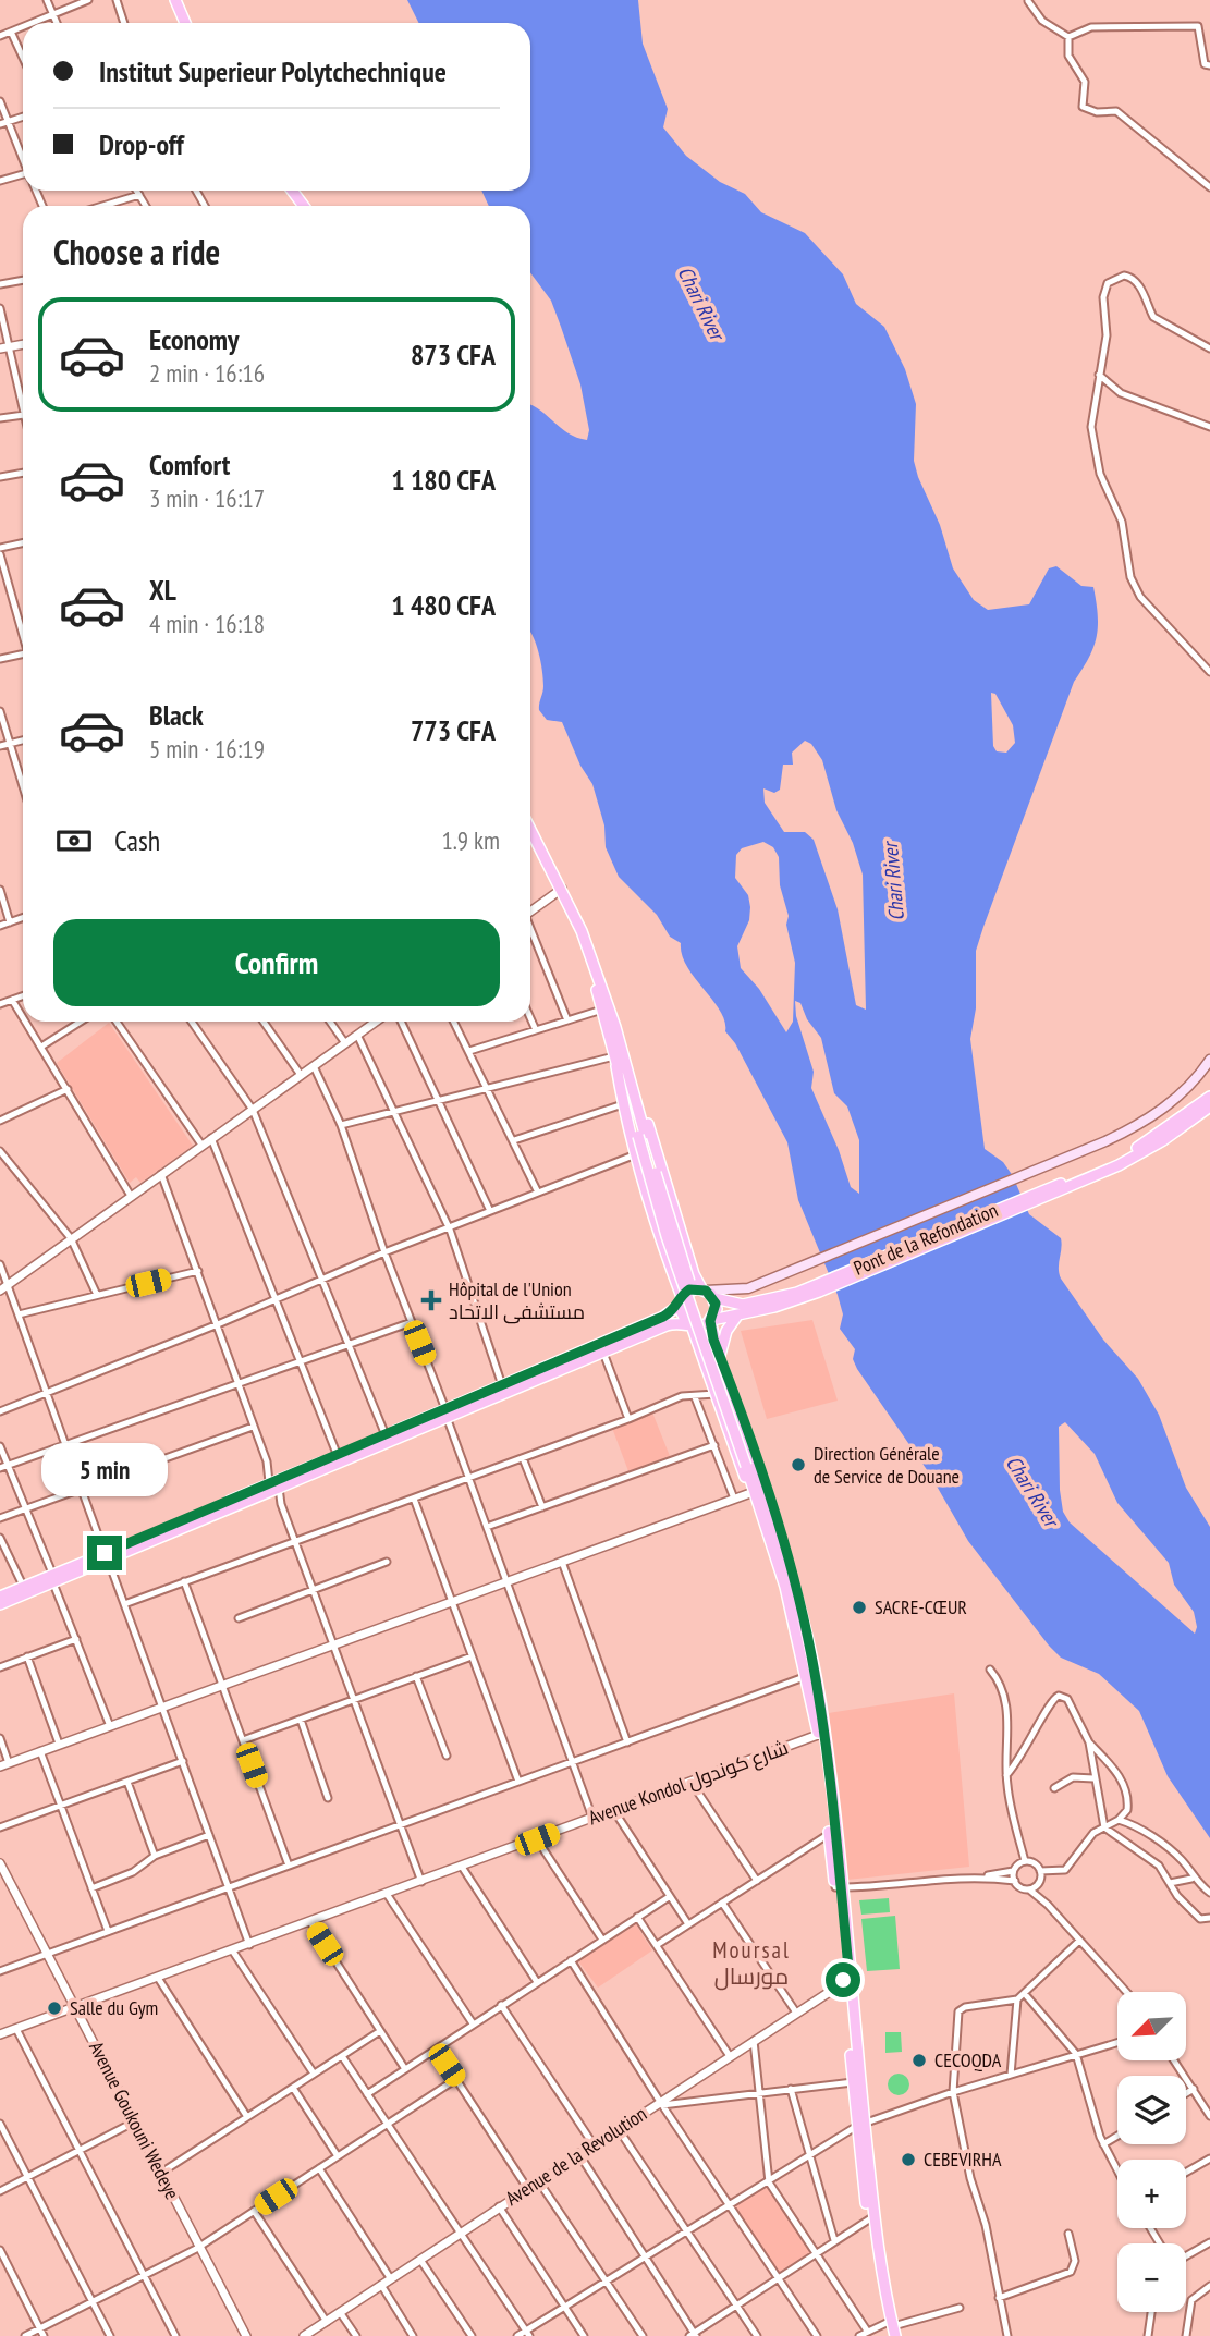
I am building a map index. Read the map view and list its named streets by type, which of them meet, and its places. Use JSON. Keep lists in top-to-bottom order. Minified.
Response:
{"streets":{"main road":["Pont de la Refondation"],"street":["Avenue Kondol شارع كوندول","Avenue Goukouni Wedeye","Avenue de la Revolution"]},"crossings":[["Avenue Kondol شارع كوندول","Avenue Goukouni Wedeye"]],"districts":["Moursal مورسال"],"water":["Chari River"],"places":{"health":["Hôpital de l'Union مستشفى الاتحاد"],"other":["Direction Générale de Service de Douane","SACRE-CŒUR","Salle du Gym","CECOQDA","CEBEVIRHA"]},"north":"bottom left","page":{"banner":["Institut Superieur Polytchechnique","Drop-off"],"heading":"Choose a ride","list":[{"name":"Economy","note":"2 min · 16:16","value":"873 CFA"},{"name":"Comfort","note":"3 min · 16:17","value":"1 180 CFA"},{"name":"XL","note":"4 min · 16:18","value":"1 480 CFA"},{"name":"Black","note":"5 min · 16:19","value":"773 CFA"}],"pay":["Cash","1.9 km"],"buttons":"Confirm","bubble":"5 min","map_buttons":["+","−"]}}
